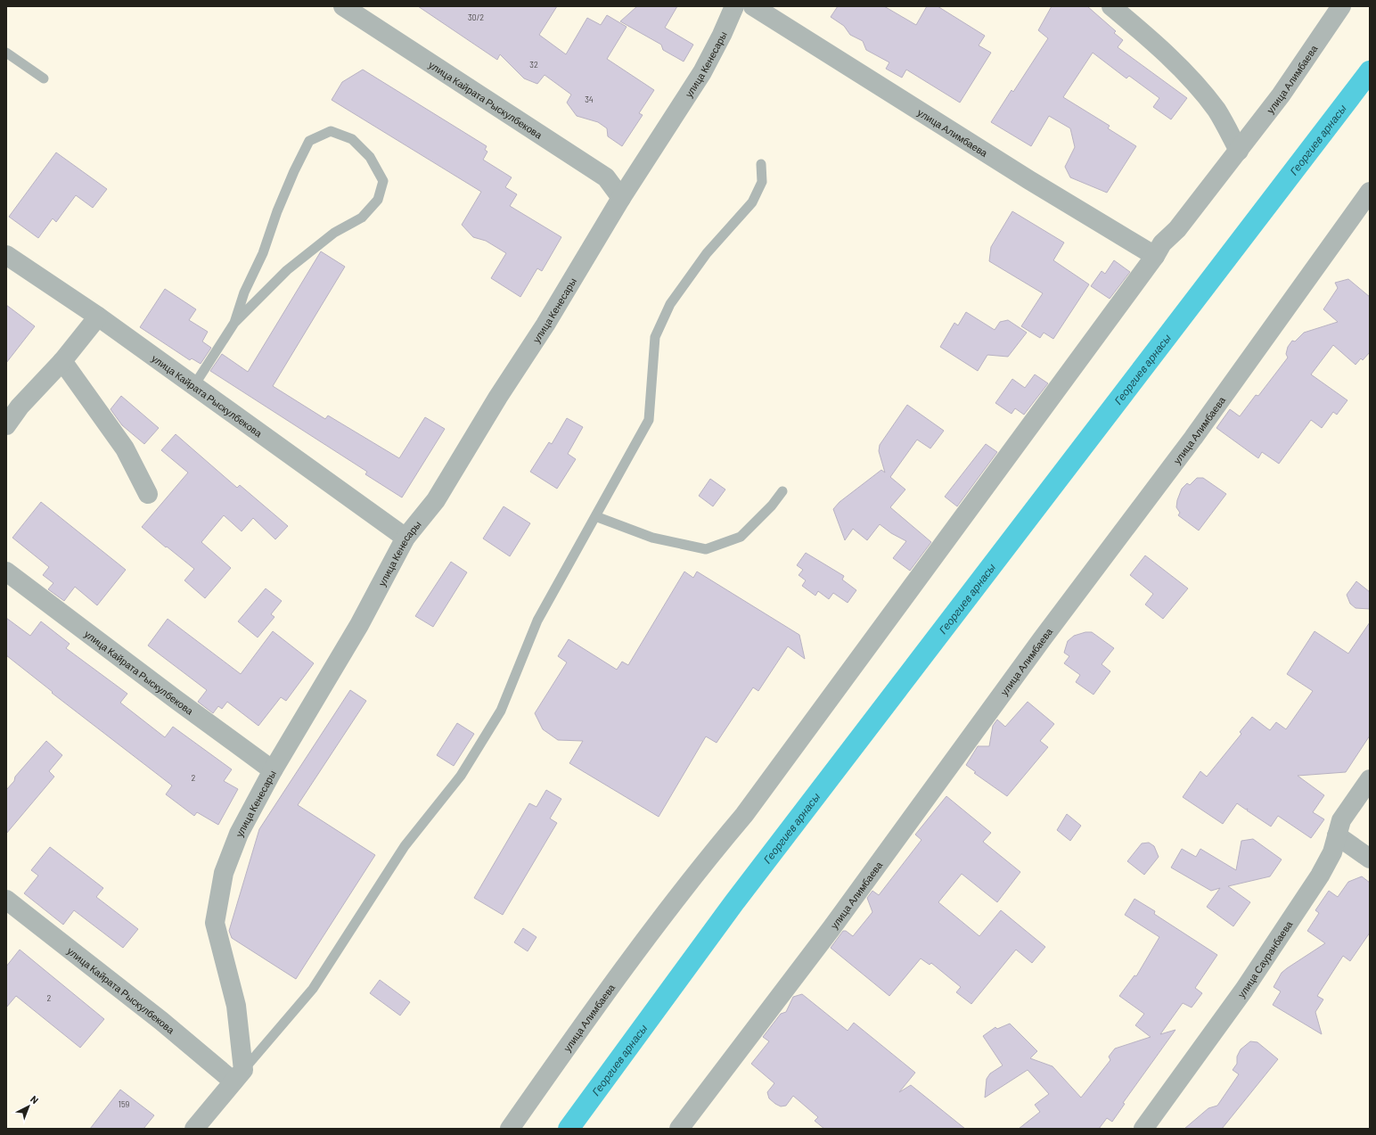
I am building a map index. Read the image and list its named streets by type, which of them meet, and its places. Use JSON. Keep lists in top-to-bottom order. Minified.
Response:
{"streets":{"street":["улица Кенесары","улица Алимбаева","улица Кайрата Рыскулбекова","улица Сауранбаева"]},"crossings":[["улица Кенесары","улица Кайрата Рыскулбекова"]],"water":["Георгиев арнасы"],"house_numbers":["30/2","32","34","2","2","159"],"north":"top right"}
